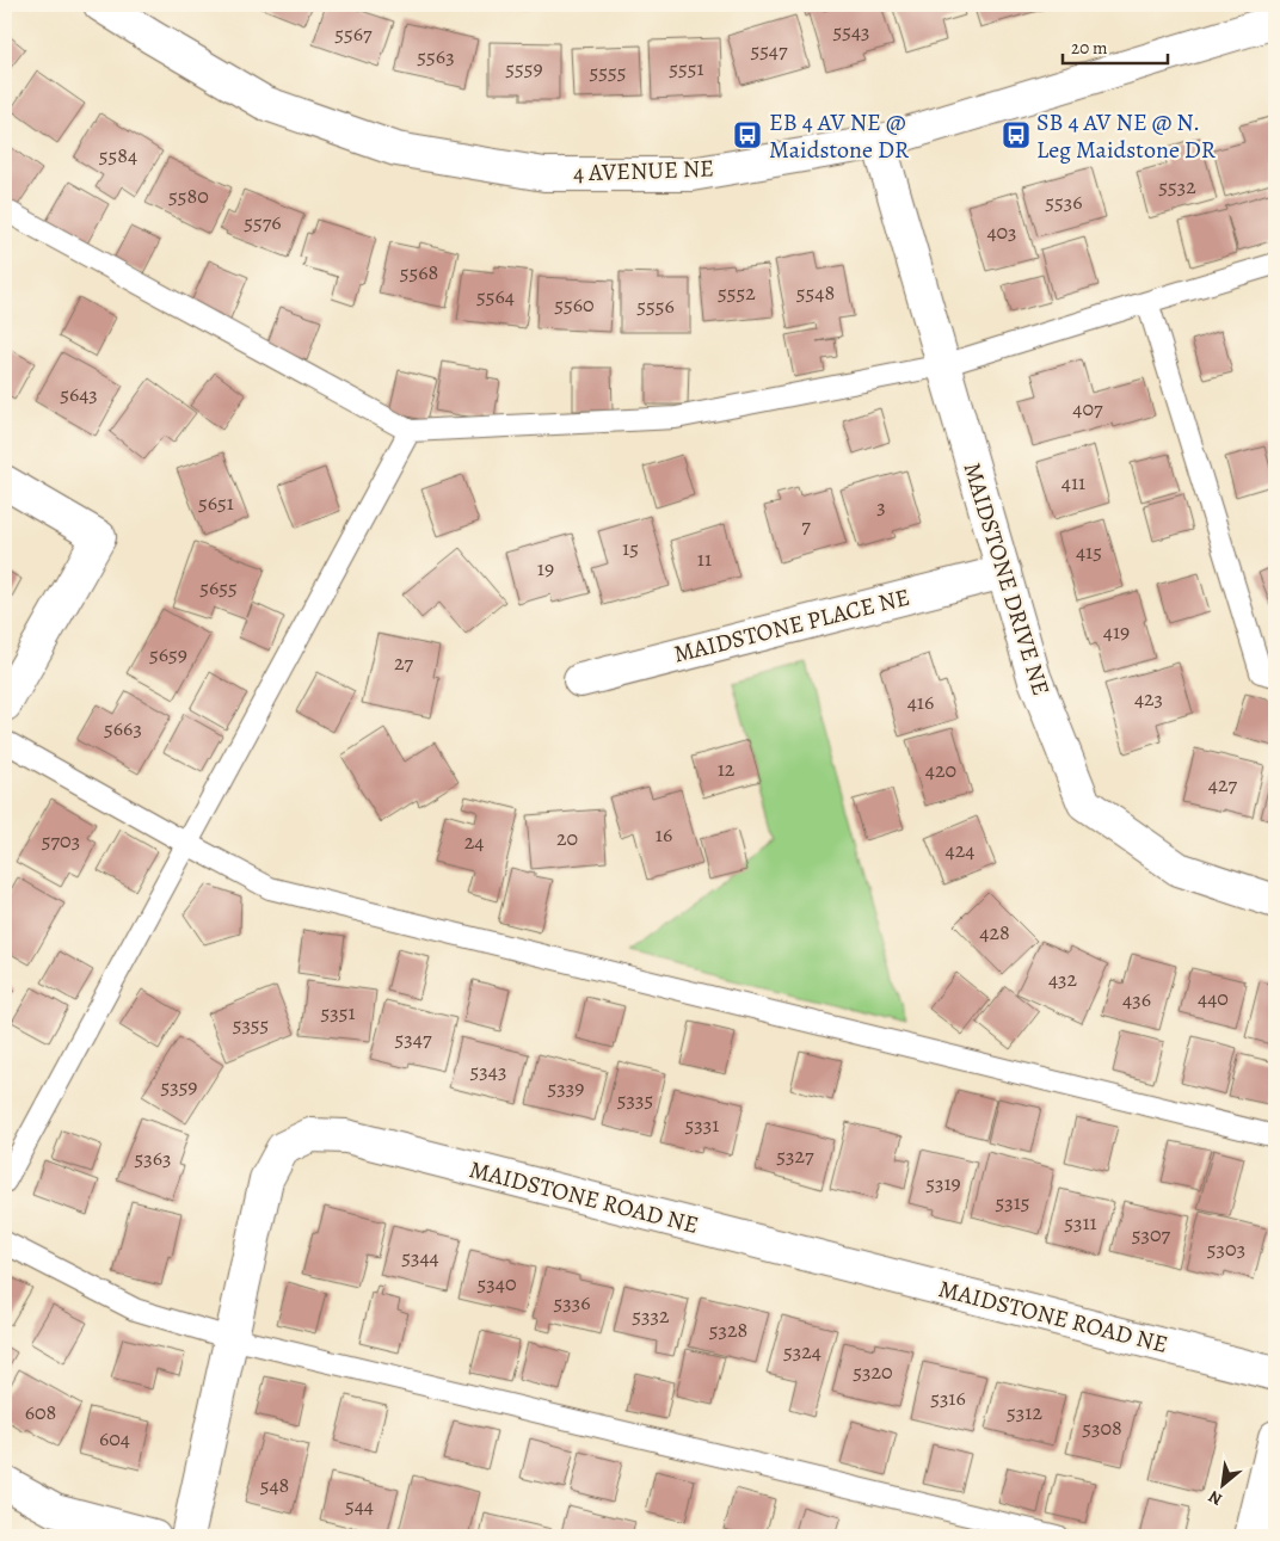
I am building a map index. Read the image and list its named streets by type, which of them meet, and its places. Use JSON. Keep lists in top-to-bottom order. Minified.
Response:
{"streets":{"street":["4 AVENUE NE","MAIDSTONE DRIVE NE","MAIDSTONE PLACE NE","MAIDSTONE ROAD NE"]},"crossings":[["4 AVENUE NE","MAIDSTONE DRIVE NE"],["MAIDSTONE DRIVE NE","MAIDSTONE PLACE NE"]],"places":{"bus stop":["EB 4 AV NE @ Maidstone DR","SB 4 AV NE @ N. Leg Maidstone DR"]},"house_numbers":["5543","5567","5547","5563","5559","5551","5555","5584","5532","5580","5536","5576","403","5568","5552","5548","5564","5560","5556","5643","407","411","5651","3","7","15","415","11","19","5655","419","5659","27","423","416","5663","12","420","427","16","20","5703","24","424","428","432","440","436","5351","5355","5347","5343","5359","5339","5335","5331","5327","5363","5319","5315","5311","5307","5303","5344","5340","5336","5332","5328","5324","5320","5316","608","5312","5308","604","548","544"],"scale_bar":"20 m","north":"bottom left"}
